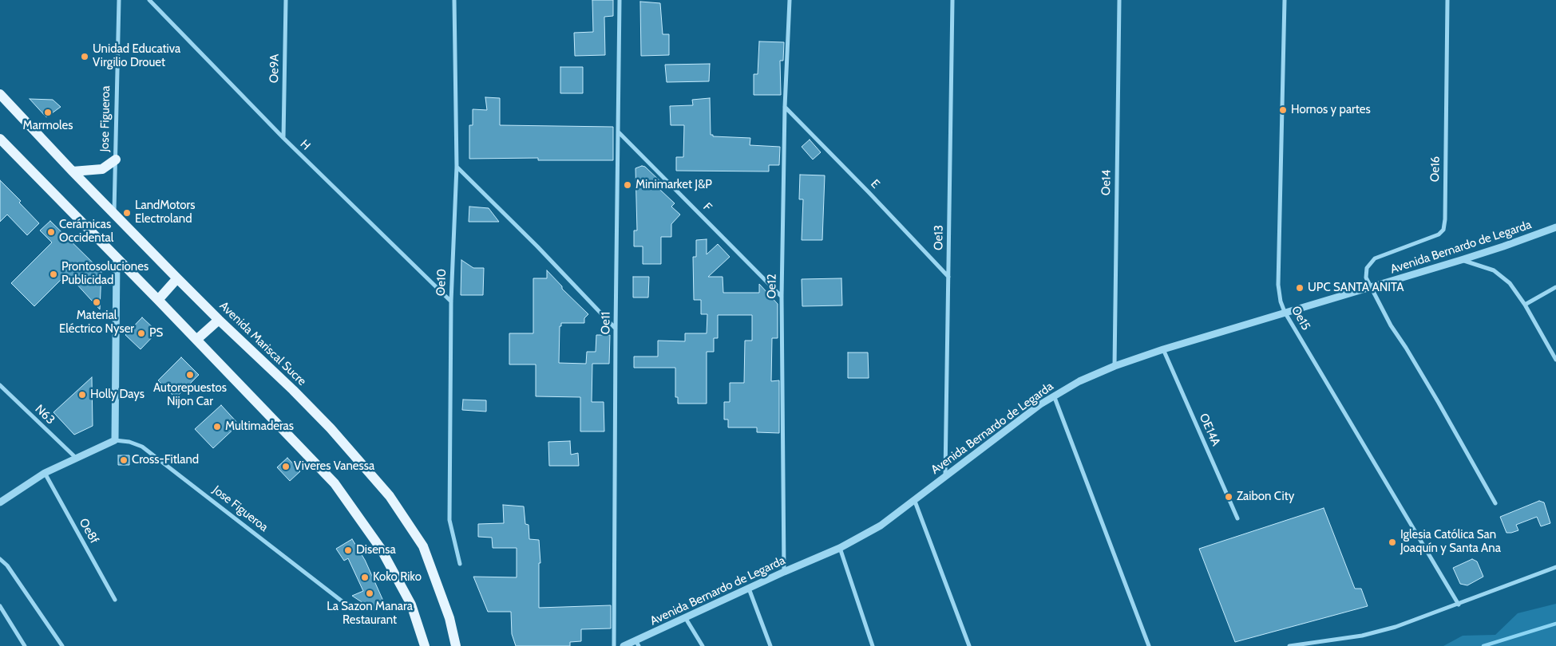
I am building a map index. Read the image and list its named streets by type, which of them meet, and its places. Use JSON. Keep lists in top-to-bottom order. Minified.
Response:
{"streets":{"main road":["Avenida Mariscal Sucre"],"street":["Oe9A","Jose Figueroa","H","Oe16","Oe14","E","F","Oe13","Avenida Bernardo de Legarda","Oe10","Oe12","Oe15","Oe11","N63","OE14A","Oe8f"]},"crossings":[["Oe9A","H"],["Jose Figueroa","Avenida Mariscal Sucre"],["H","Oe10"],["Oe16","Avenida Bernardo de Legarda"],["Oe14","Avenida Bernardo de Legarda"],["E","Oe13"],["E","Oe12"],["F","Oe12"],["F","Oe11"],["Oe13","Avenida Bernardo de Legarda"],["Avenida Bernardo de Legarda","Oe12"],["Avenida Bernardo de Legarda","Oe15"],["Avenida Bernardo de Legarda","OE14A"]],"places":["Unidad Educativa Virgilio Drouet","Hornos y partes","Marmoles","Minimarket J&P","LandMotors Electroland","Cerámicas Occidental","Prontosoluciones Publicidad","UPC SANTA ANITA","Material Eléctrico Nyser","PS","Autorepuestos Nijon Car","Holly Days","Multimaderas","Cross-Fitland","Viveres Vanessa","Zaibon City","Iglesia Católica San Joaquín y Santa Ana","Disensa","Koko Riko","La Sazon Manara Restaurant"]}
